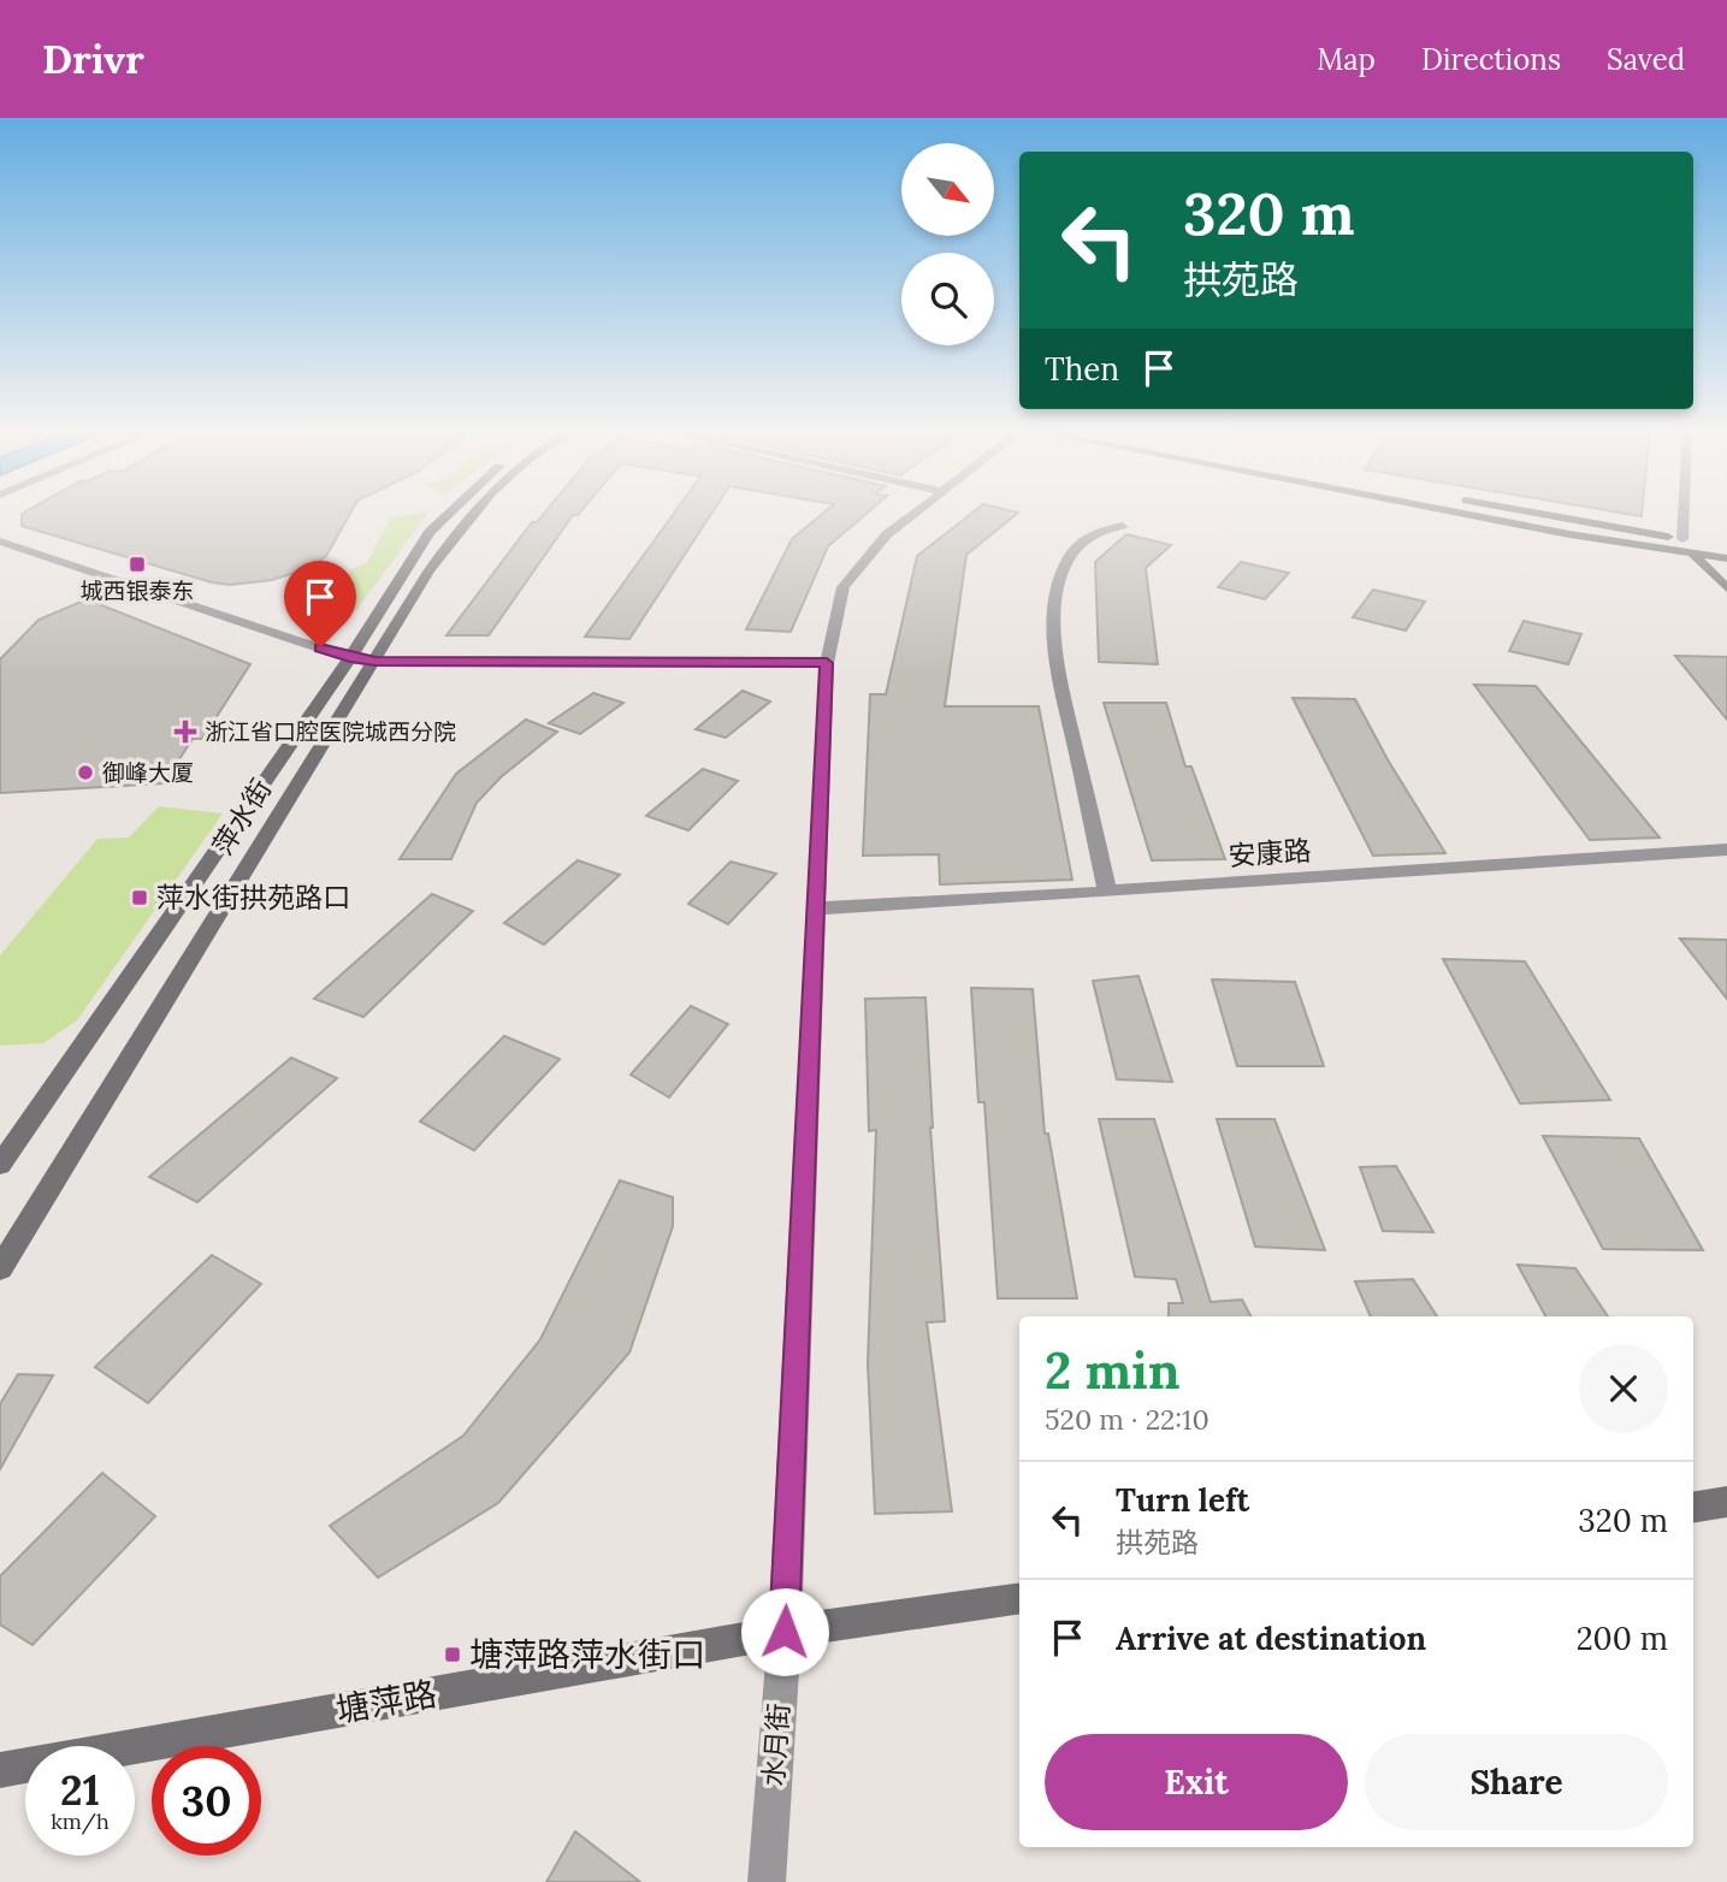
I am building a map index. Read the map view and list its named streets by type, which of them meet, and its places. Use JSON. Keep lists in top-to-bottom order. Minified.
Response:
{"streets":{"main road":["萍水街","塘萍路"],"street":["安康路","水月街"]},"crossings":[["安康路","水月街"],["塘萍路","水月街"]],"places":{"transit":["城西银泰东","萍水街拱苑路口","塘萍路萍水街口"],"health":["浙江省口腔医院城西分院"],"other":["御峰大厦"]},"north":"bottom right","page":{"header":"Drivr","nav":["Map","Directions","Saved"],"turn":["320 m","拱苑路"],"then":"Then","heading":["2 min","520 m · 22:10"],"list":[{"name":"Turn left","note":"拱苑路","value":"320 m"},{"name":"Arrive at destination","value":"200 m"}],"buttons":["Exit","Share"],"speed":"21 km/h","limit":"30"}}
